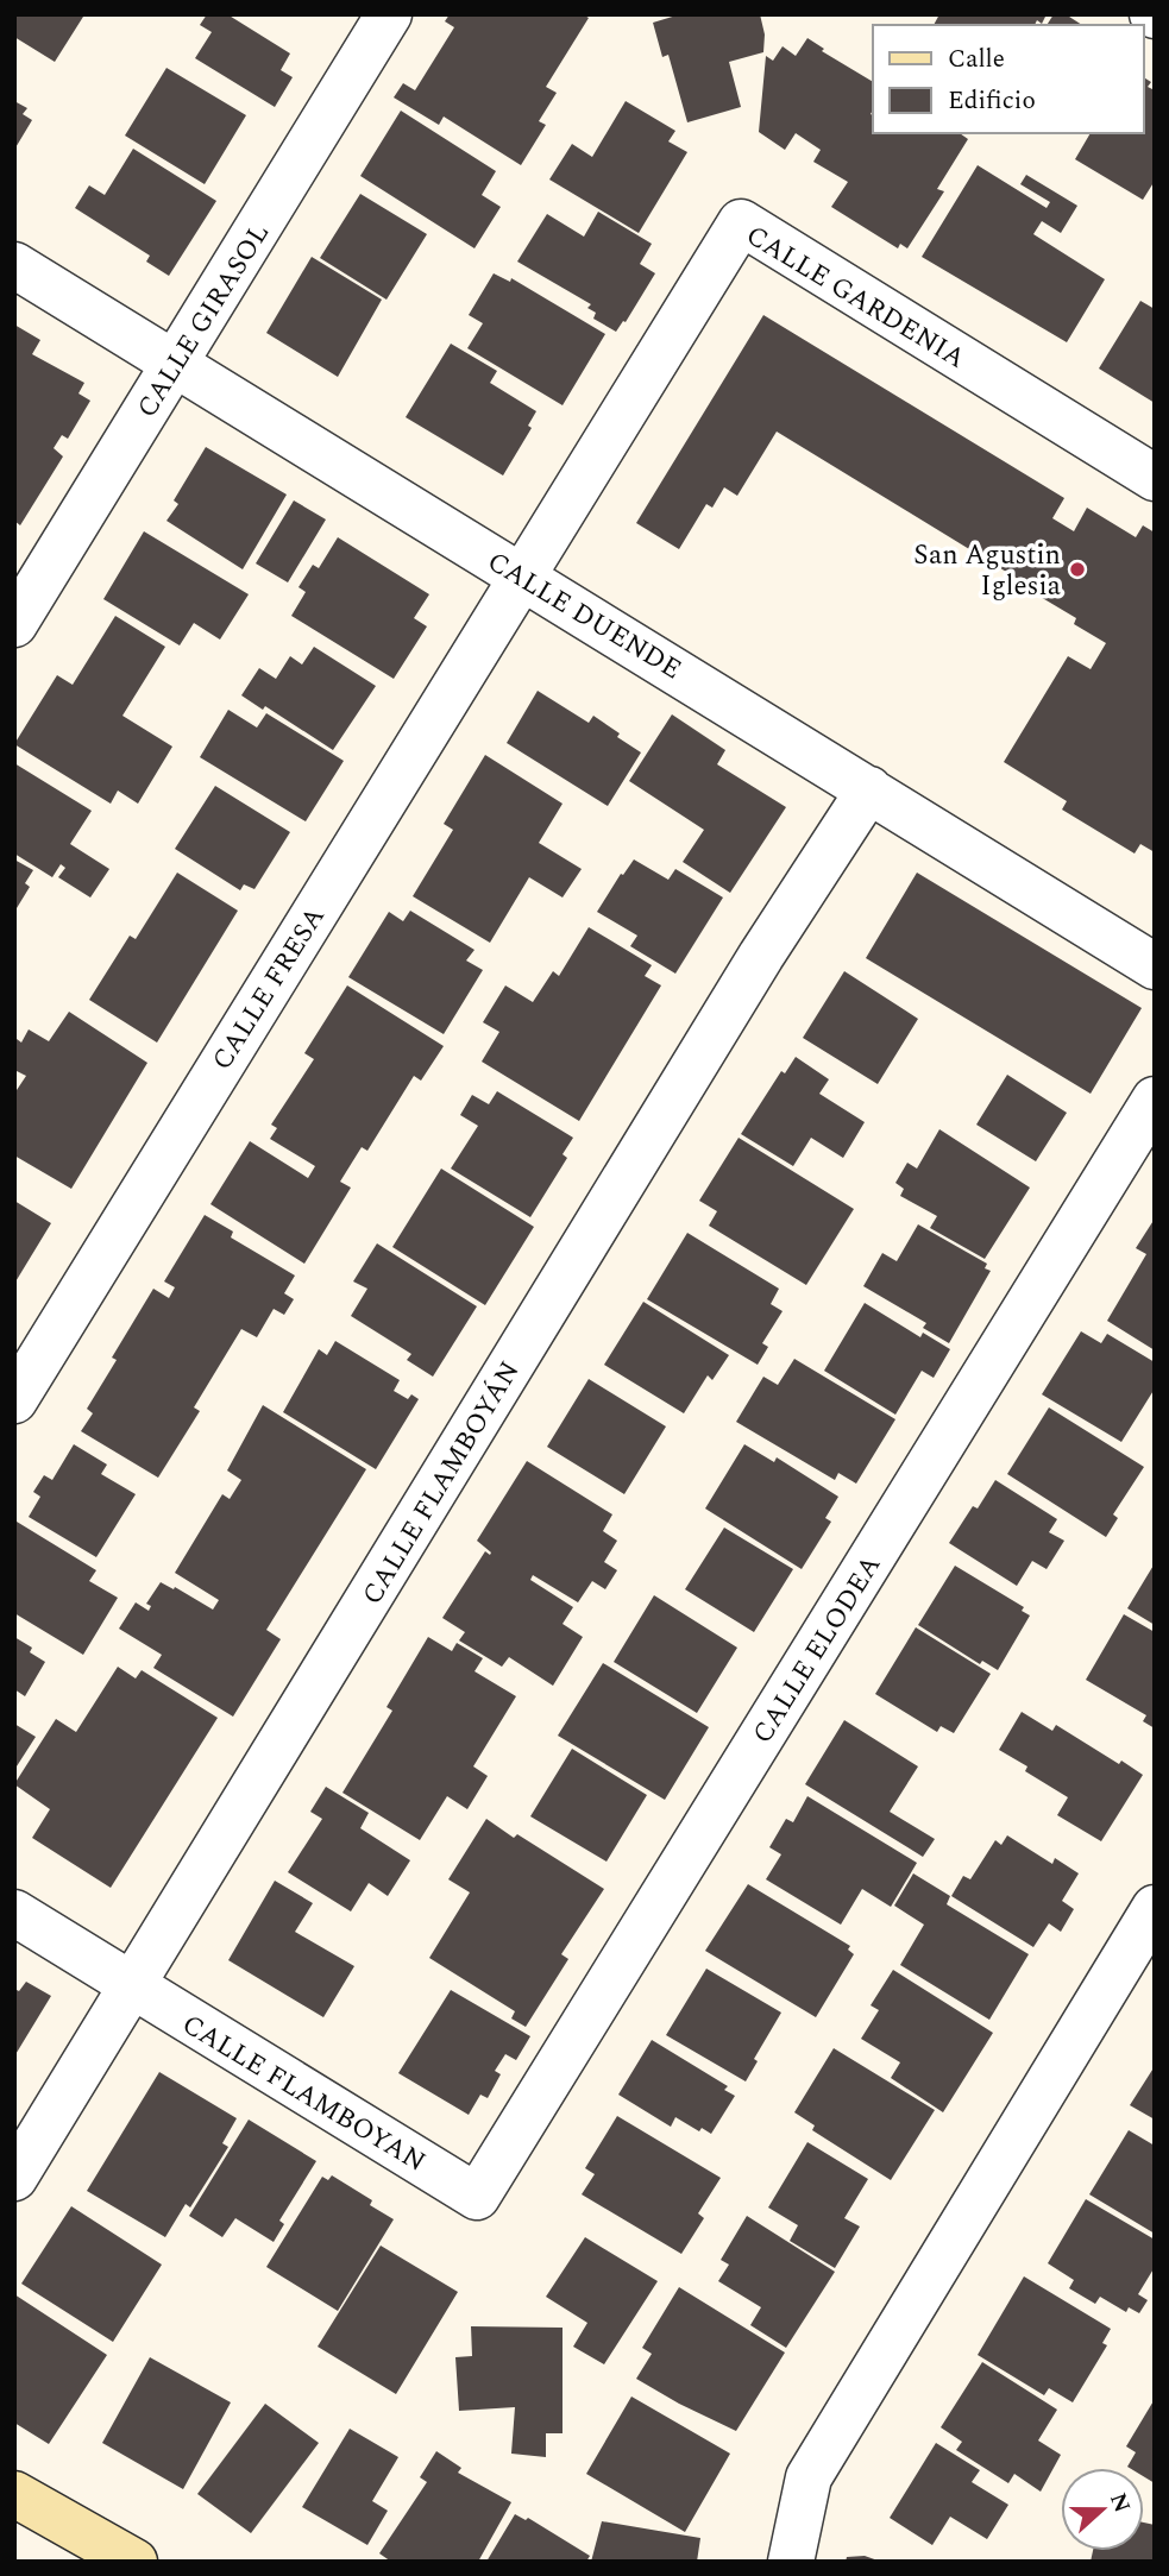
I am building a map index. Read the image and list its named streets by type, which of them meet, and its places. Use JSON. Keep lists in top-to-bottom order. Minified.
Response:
{"streets":{"street":["CALLE GARDENIA","CALLE GIRASOL","CALLE DUENDE","CALLE FRESA","CALLE FLAMBOYÁN","CALLE ELODEA","CALLE FLAMBOYAN"]},"crossings":[["CALLE GARDENIA","CALLE DUENDE"],["CALLE GARDENIA","CALLE FRESA"],["CALLE GIRASOL","CALLE DUENDE"],["CALLE DUENDE","CALLE FRESA"],["CALLE DUENDE","CALLE FLAMBOYÁN"],["CALLE FLAMBOYÁN","CALLE FLAMBOYAN"],["CALLE ELODEA","CALLE FLAMBOYAN"]],"places":["San Agustin Iglesia"],"legend":["Calle","Edificio"],"north":"right"}
